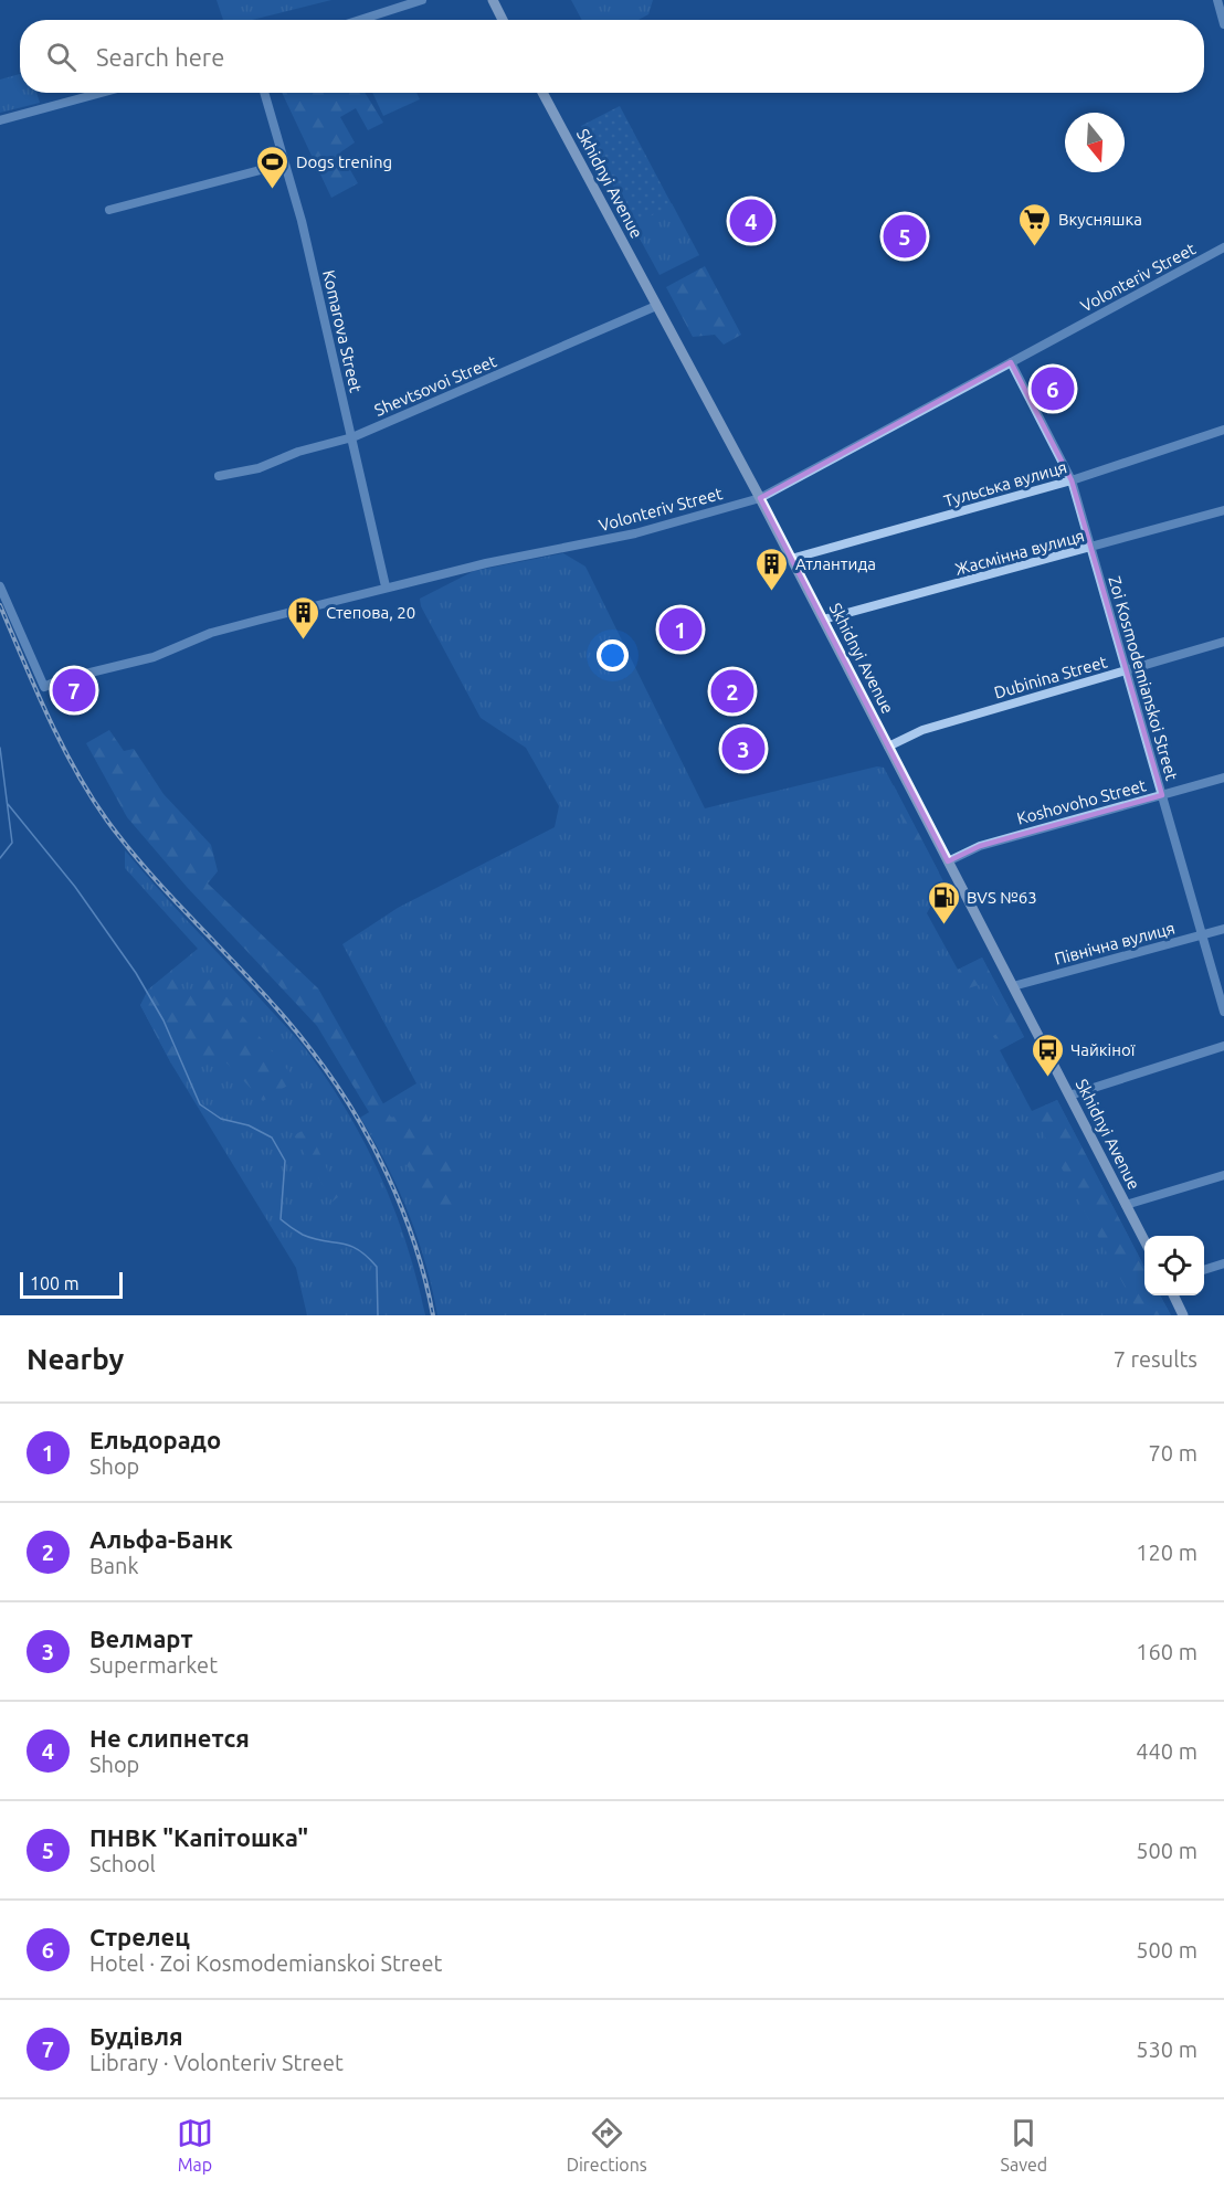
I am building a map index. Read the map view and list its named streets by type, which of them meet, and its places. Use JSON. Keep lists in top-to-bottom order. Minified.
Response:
{"streets":{"main road":["Skhidnyi Avenue"],"street":["Volonteriv Street","Komarova Street","Shevtsovoi Street","Тульська вулиця","Жасмінна вулиця","Dubinina Street","Zoi Kosmodemianskoi Street","Koshovoho Street","Північна вулиця"]},"crossings":[["Skhidnyi Avenue","Volonteriv Street"],["Skhidnyi Avenue","Shevtsovoi Street"],["Skhidnyi Avenue","Тульська вулиця"],["Skhidnyi Avenue","Жасмінна вулиця"],["Skhidnyi Avenue","Dubinina Street"],["Skhidnyi Avenue","Koshovoho Street"],["Skhidnyi Avenue","Північна вулиця"],["Volonteriv Street","Komarova Street"],["Volonteriv Street","Zoi Kosmodemianskoi Street"],["Komarova Street","Shevtsovoi Street"],["Тульська вулиця","Zoi Kosmodemianskoi Street"],["Жасмінна вулиця","Zoi Kosmodemianskoi Street"],["Dubinina Street","Zoi Kosmodemianskoi Street"],["Zoi Kosmodemianskoi Street","Koshovoho Street"],["Zoi Kosmodemianskoi Street","Північна вулиця"]],"places":{"sports":["Dogs trening"],"supermarket":["Вкусняшка"],"building":["Атлантида","Степова, 20"],"fuel station":["BVS №63"],"bus stop":["Чайкіної"]},"scale_bar":"100 m","north":"bottom","page":{"search":"Search here","pins":["4","5","6","1","7","2","3"],"scale":"100 m","heading":["Nearby","7 results"],"list":[{"mark":"1","name":"Ельдорадо","note":"Shop","value":"70 m"},{"mark":"2","name":"Альфа-Банк","note":"Bank","value":"120 m"},{"mark":"3","name":"Велмарт","note":"Supermarket","value":"160 m"},{"mark":"4","name":"Не слипнется","note":"Shop","value":"440 m"},{"mark":"5","name":"ПНВК \"Капітошка\"","note":"School","value":"500 m"},{"mark":"6","name":"Стрелец","note":"Hotel · Zoi Kosmodemianskoi Street","value":"500 m"},{"mark":"7","name":"Будівля","note":"Library · Volonteriv Street","value":"530 m"}],"nav":["Map","Directions","Saved"]}}
